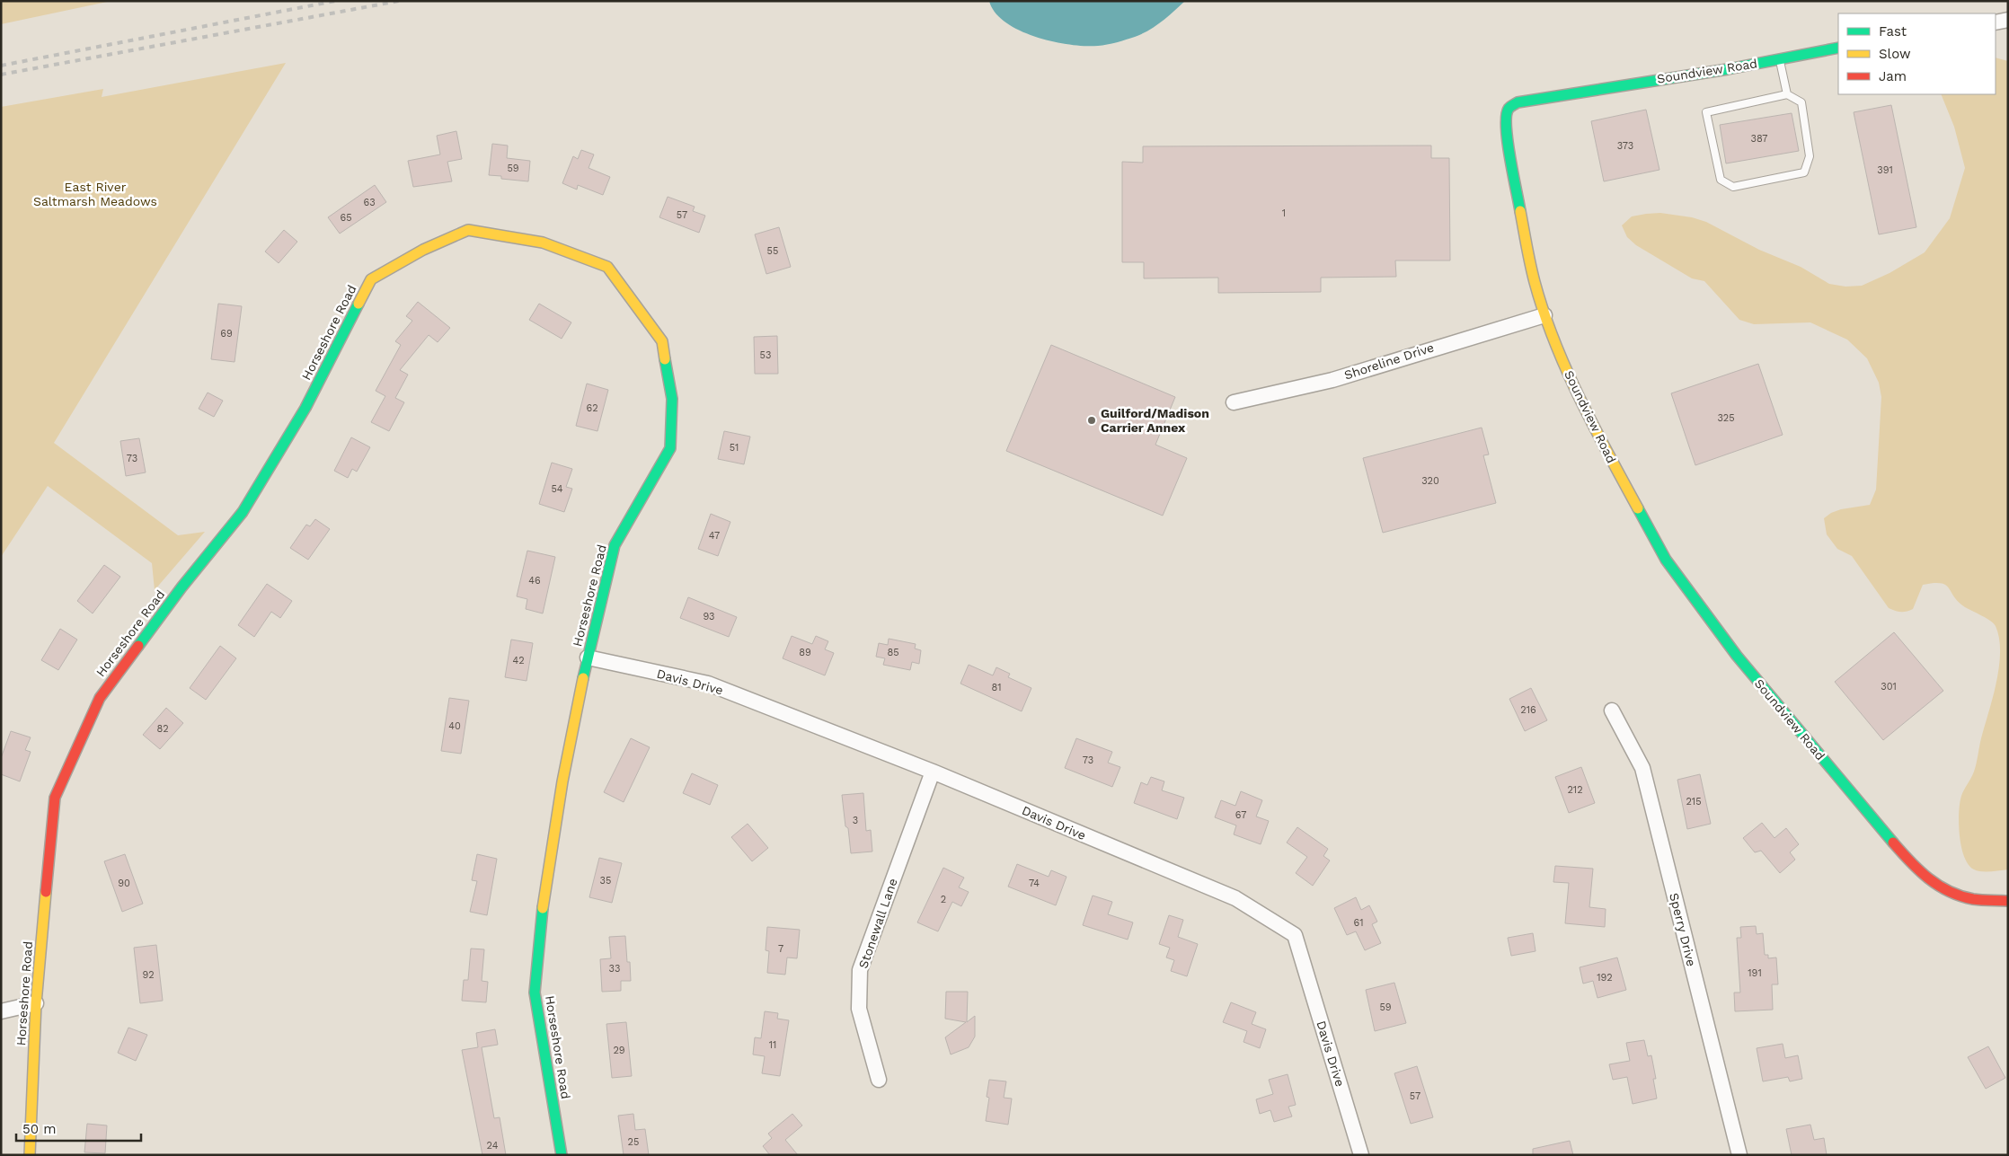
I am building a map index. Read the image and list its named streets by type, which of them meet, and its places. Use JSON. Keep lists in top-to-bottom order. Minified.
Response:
{"streets":{"street":["Soundview Road","Horseshore Road","Shoreline Drive","Davis Drive","Stonewall Lane","Sperry Drive"]},"crossings":[["Soundview Road","Shoreline Drive"],["Horseshore Road","Davis Drive"],["Davis Drive","Stonewall Lane"]],"parks":["East River Saltmarsh Meadows"],"places":["Guilford/Madison Carrier Annex"],"house_numbers":["387","373","59","391","63","1","57","65","55","69","53","62","325","51","73","320","54","47","46","93","89","85","42","301","81","216","40","82","73","212","215","67","3","35","90","74","2","61","7","33","191","92","192","59","11","29","57","25","24"],"legend":["Fast","Slow","Jam"],"scale_bar":"50 m"}
